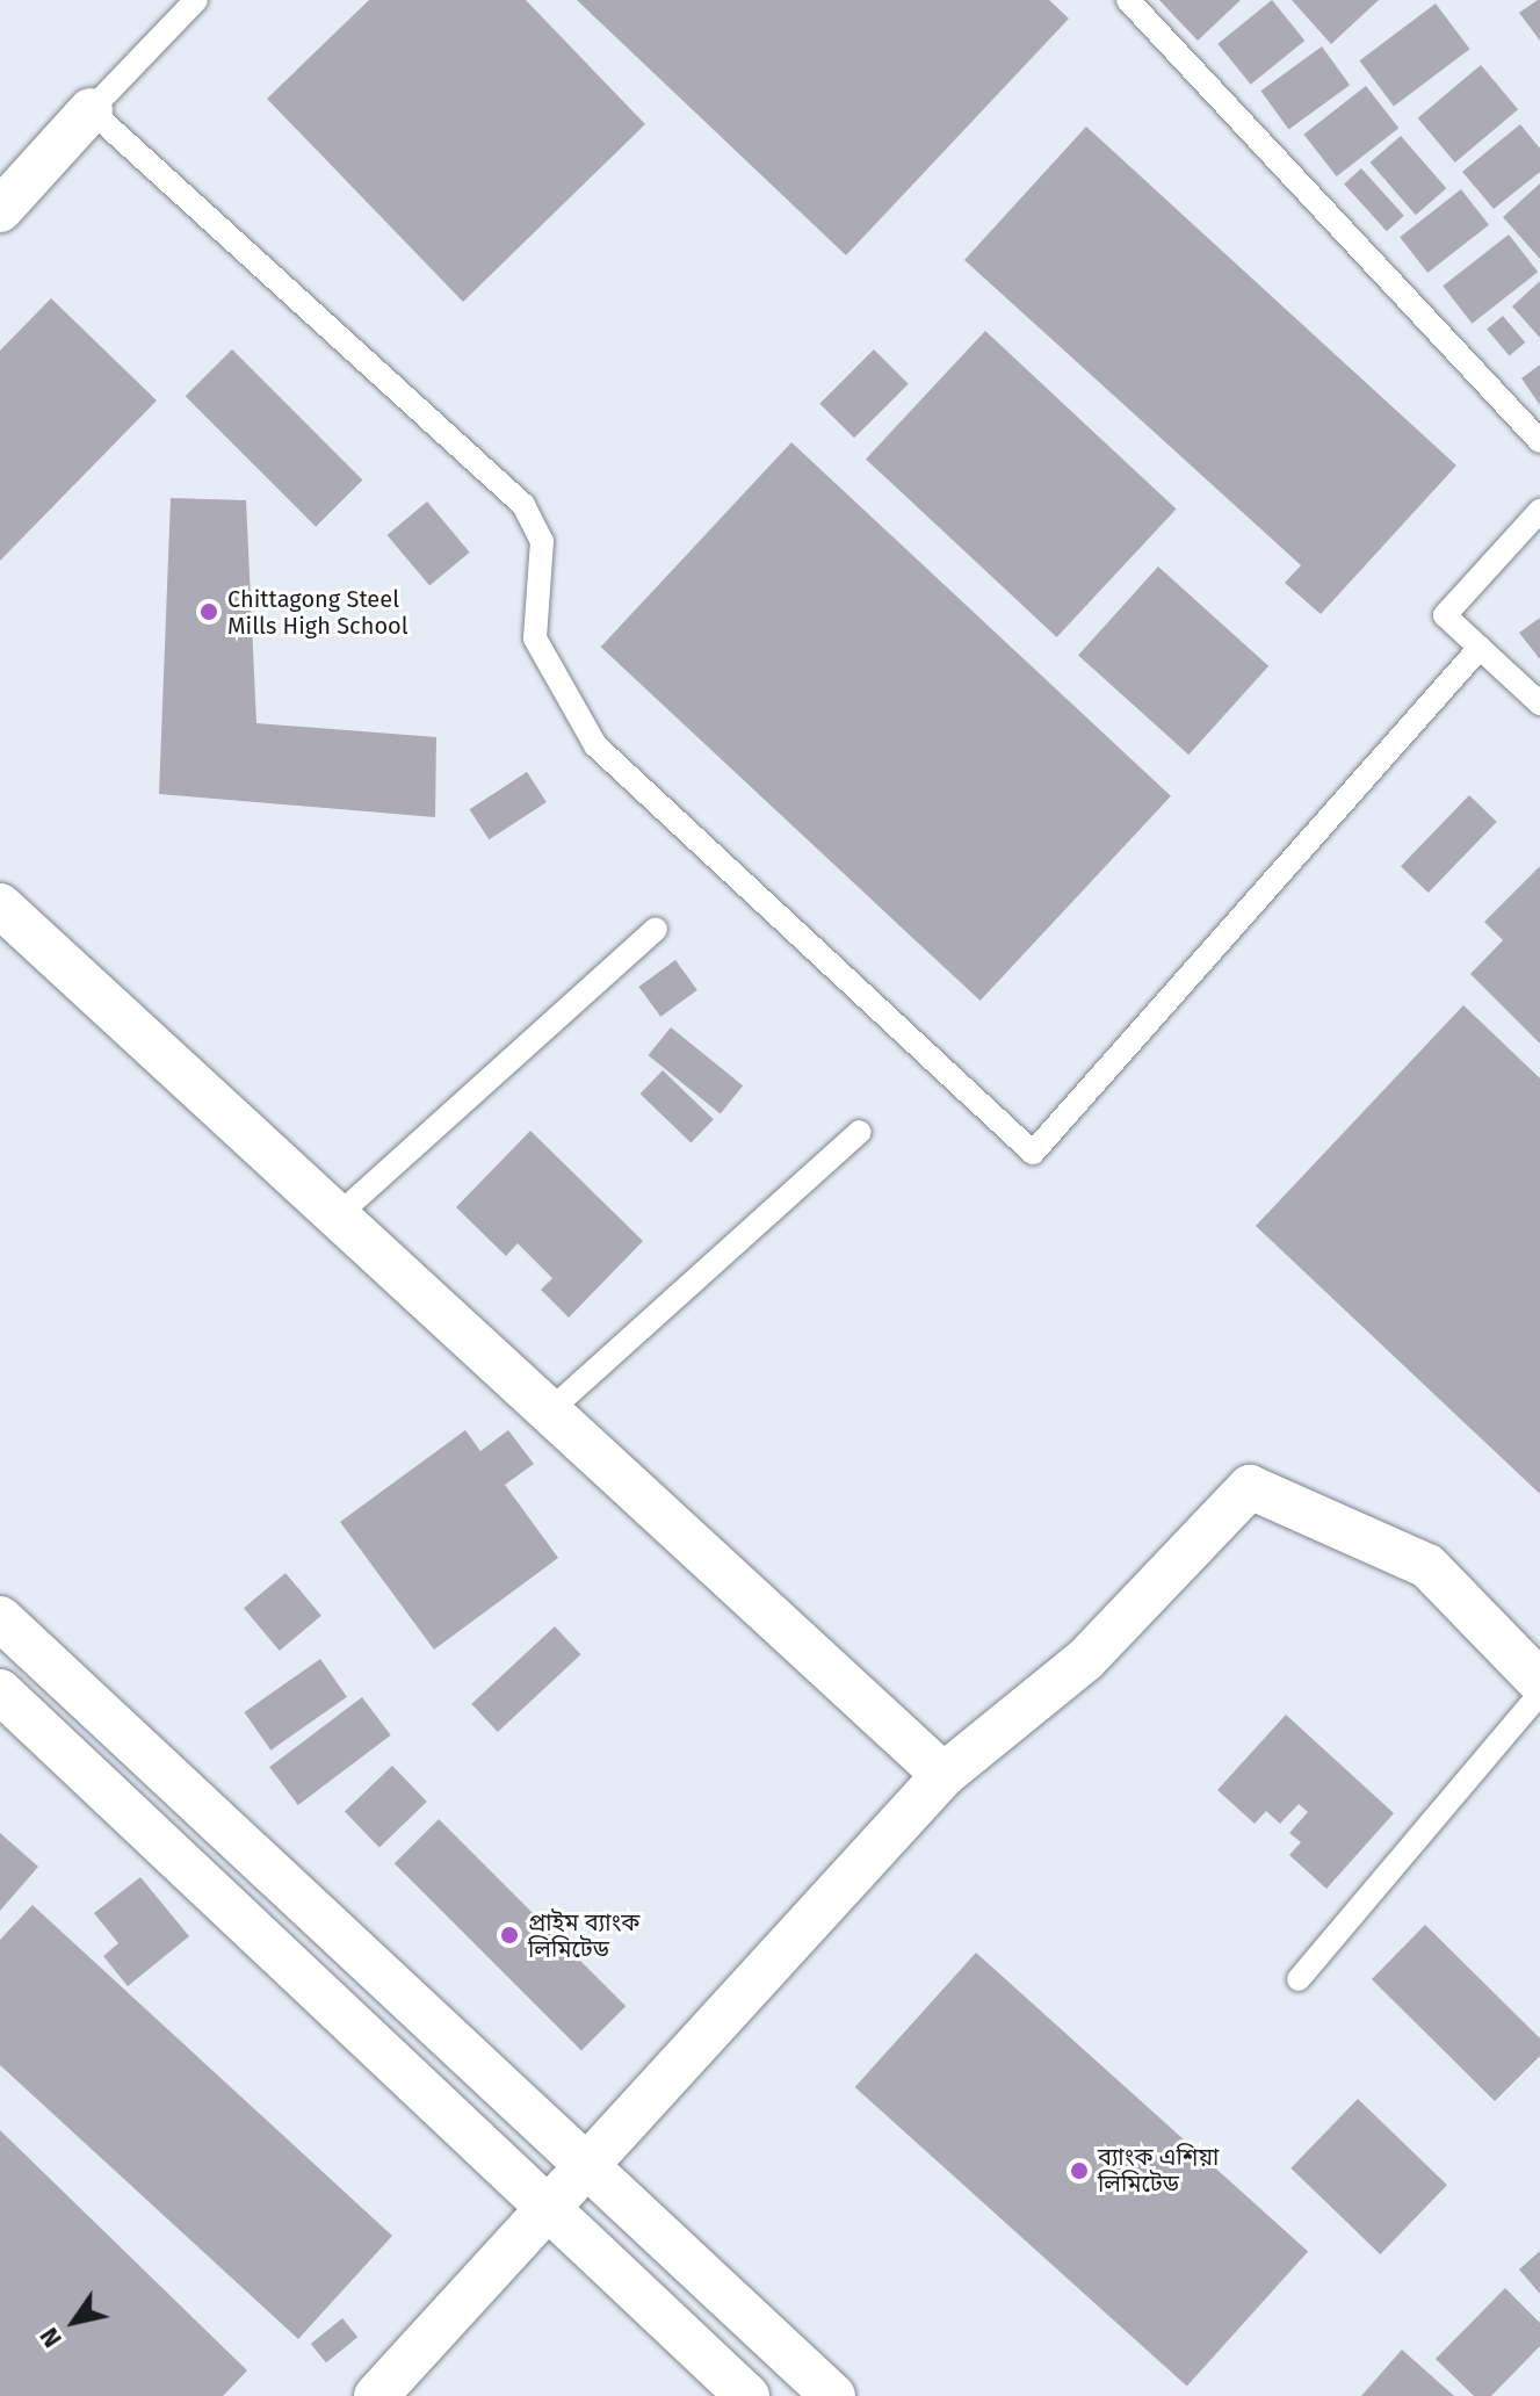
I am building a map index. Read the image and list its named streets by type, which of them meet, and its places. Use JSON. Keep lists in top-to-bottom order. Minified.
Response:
{"places":["Chittagong Steel Mills High School","প্রাইম ব্যাংক লিমিটেড","ব্যাংক এশিয়া লিমিটেড"],"north":"bottom left"}
